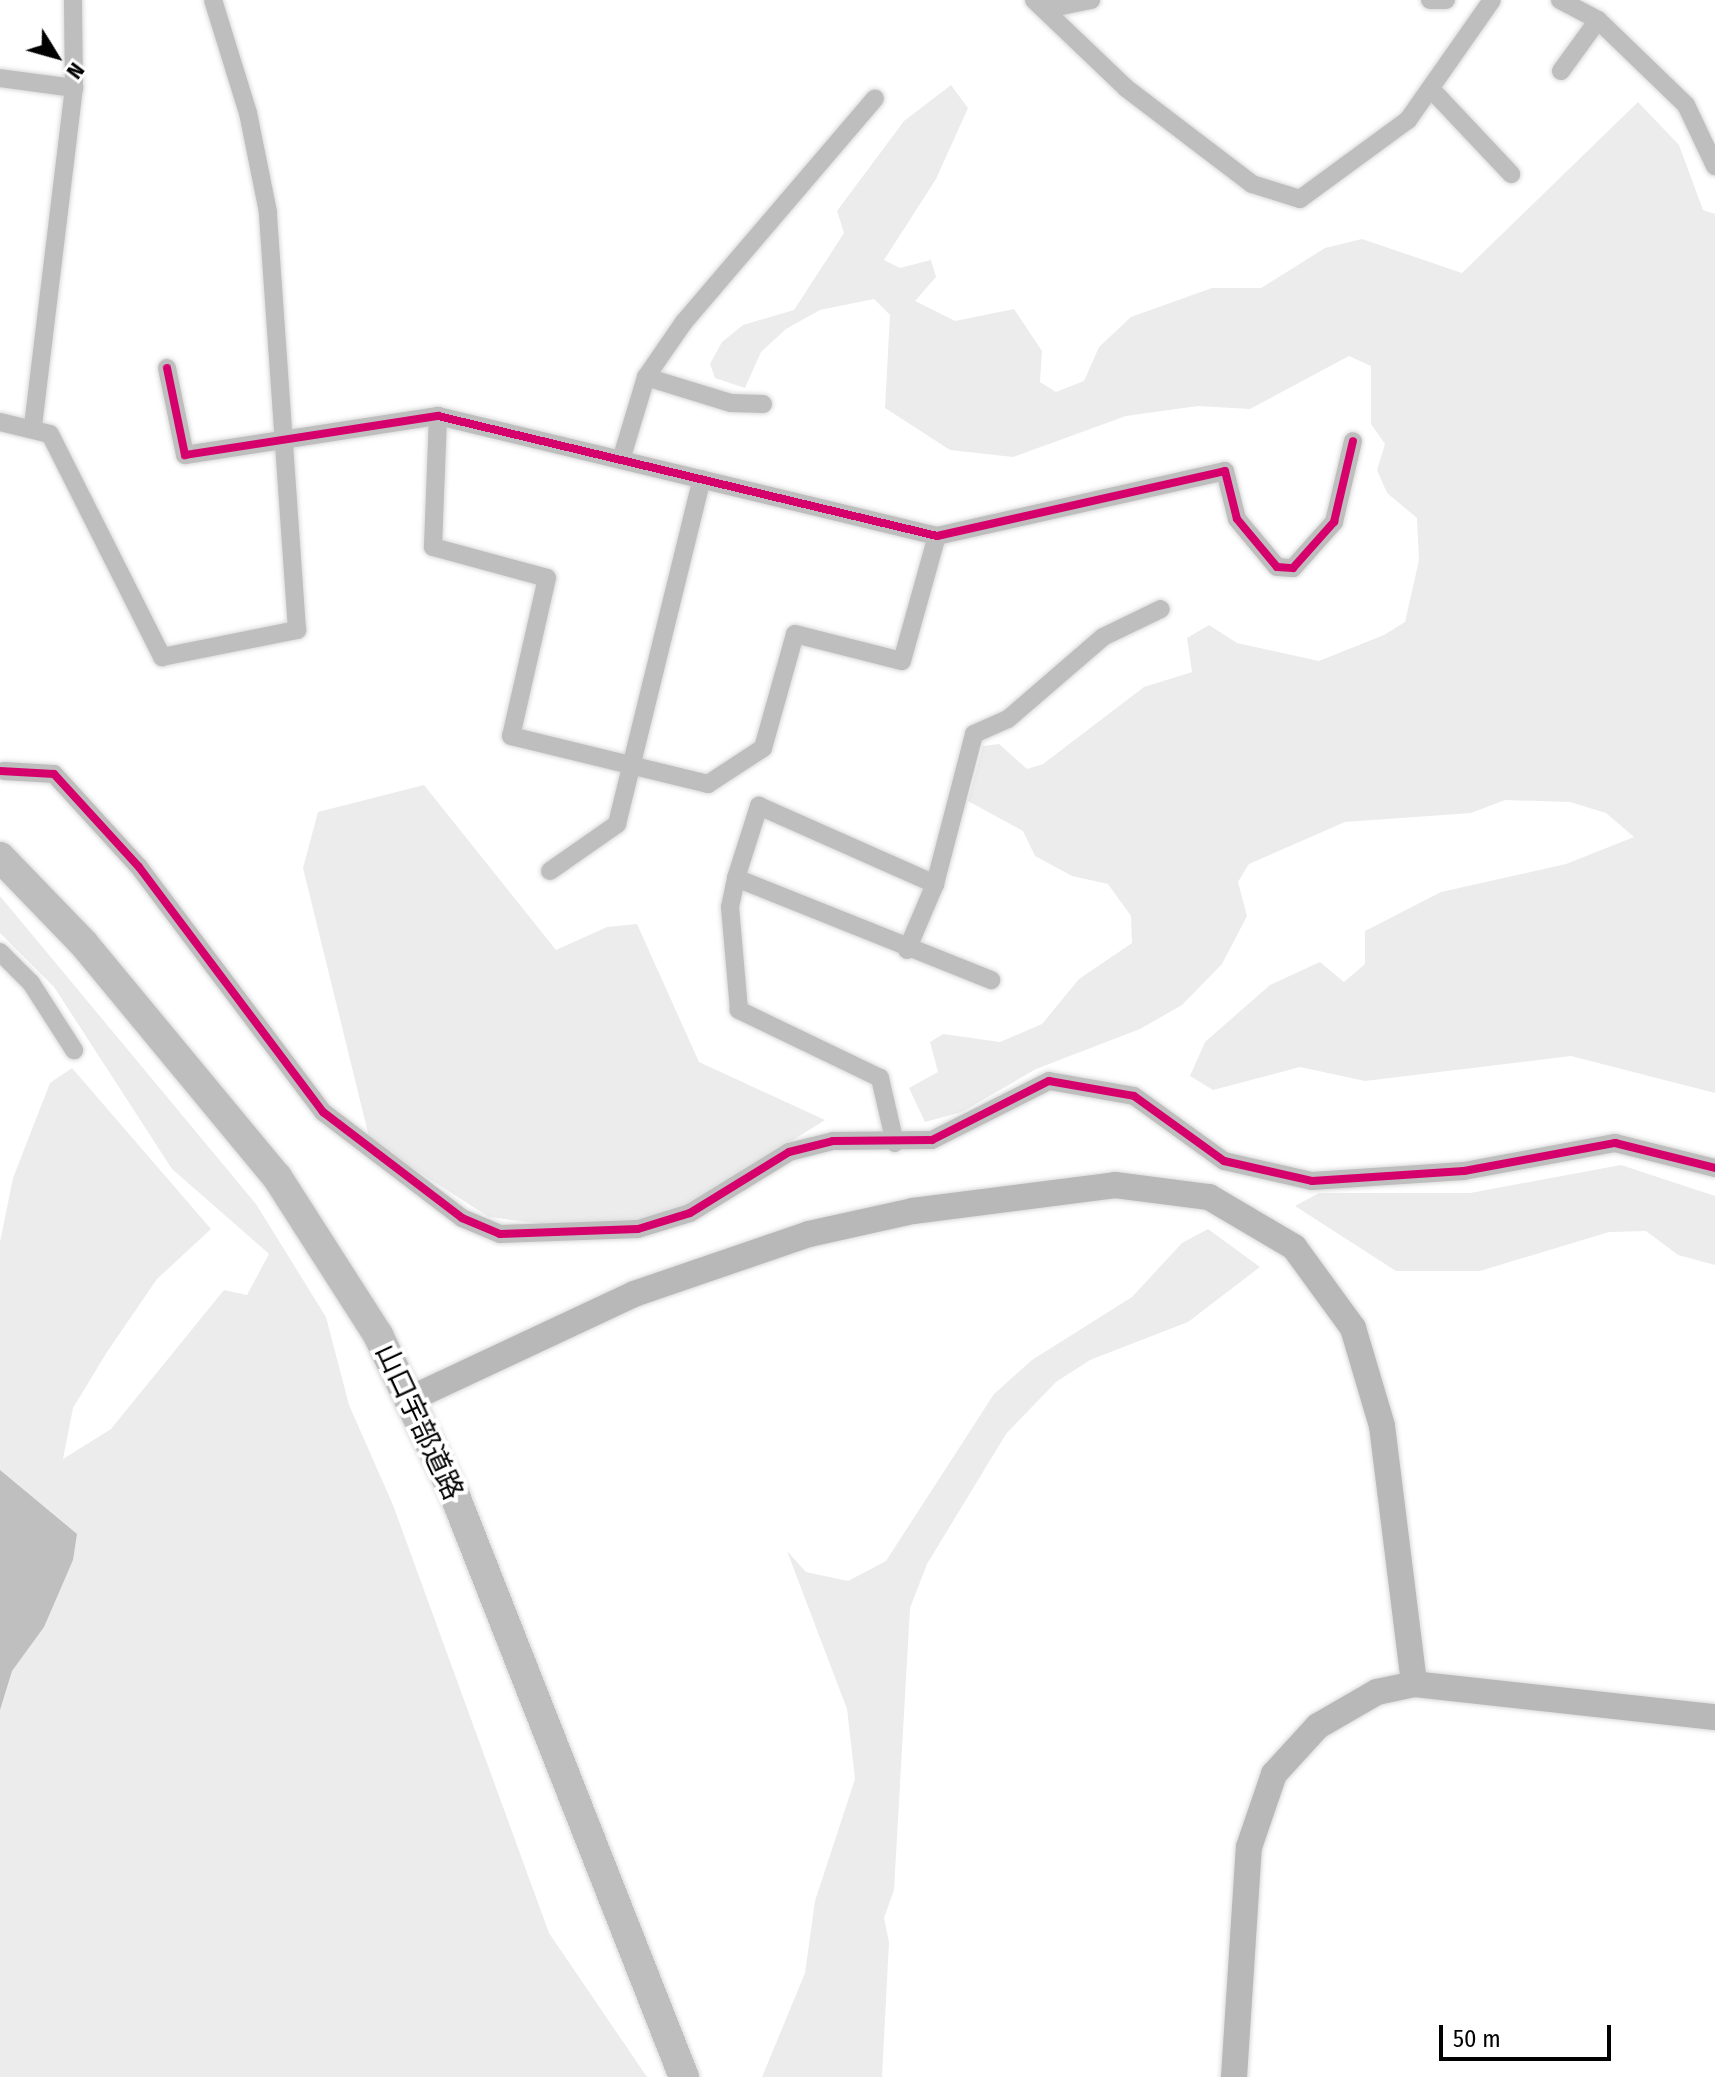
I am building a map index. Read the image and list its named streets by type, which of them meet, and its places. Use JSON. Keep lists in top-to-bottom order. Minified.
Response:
{"streets":{"main road":["山口宇部道路"]},"scale_bar":"50 m","north":"bottom right"}
